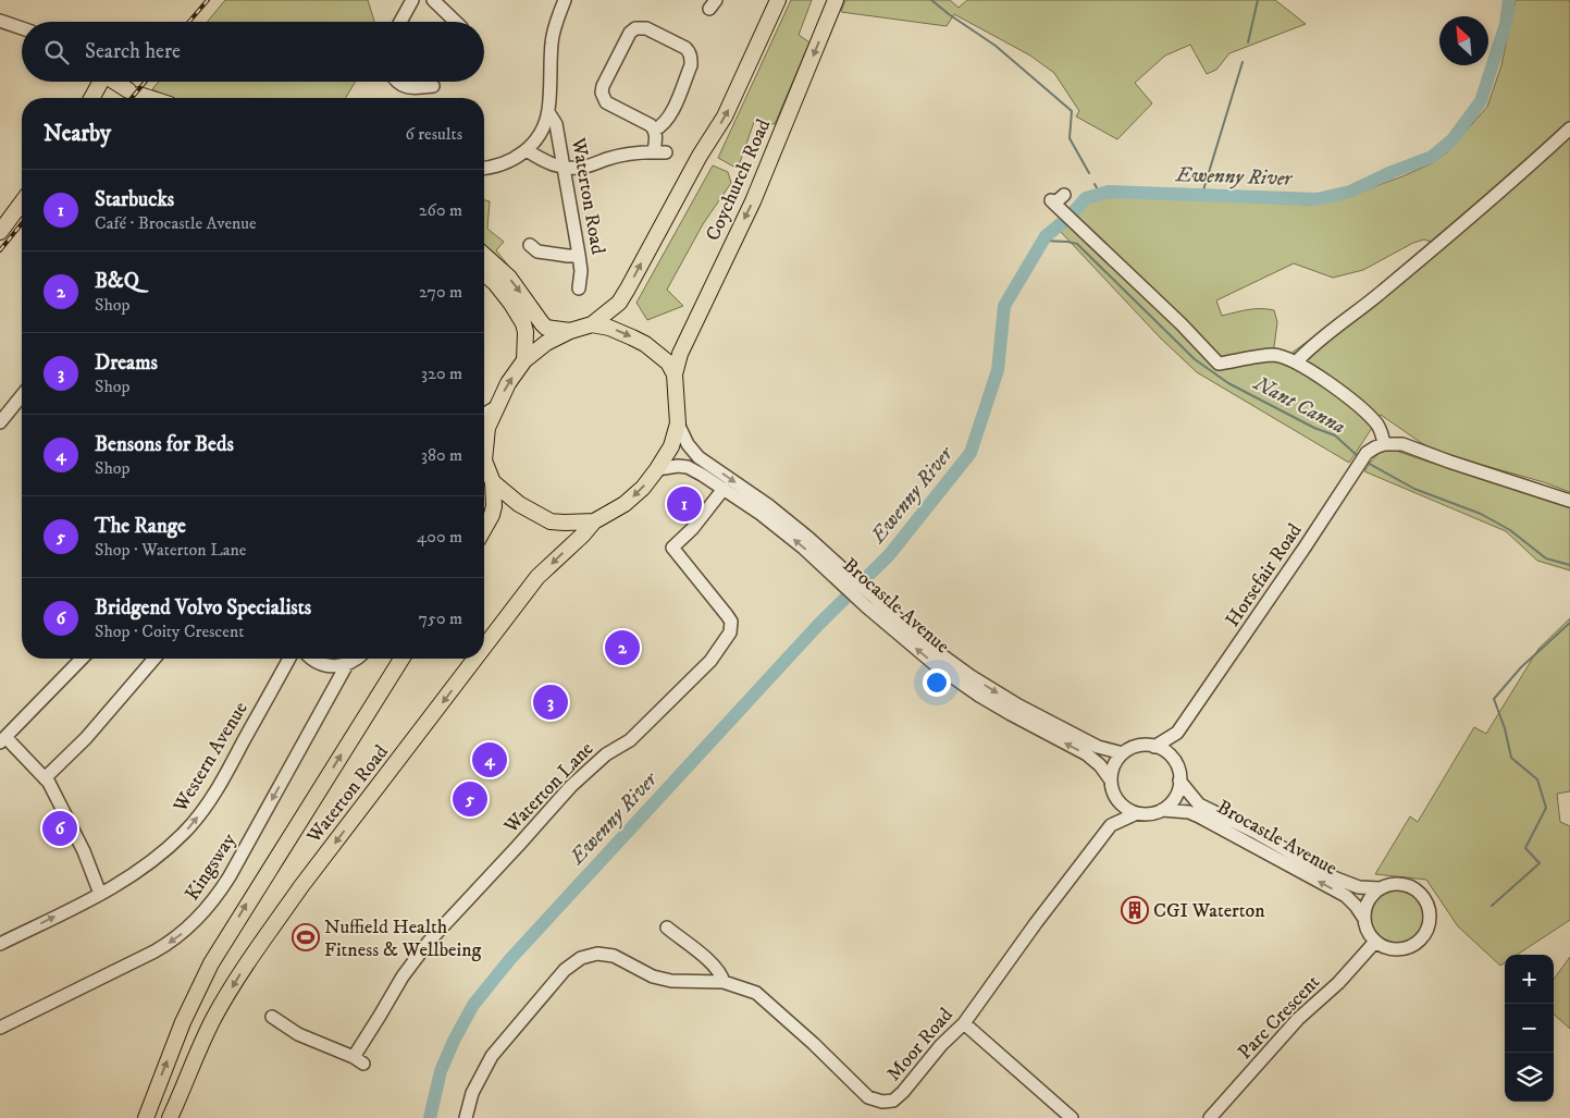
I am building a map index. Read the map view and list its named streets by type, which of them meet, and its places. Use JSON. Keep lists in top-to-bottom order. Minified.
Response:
{"streets":{"main road":["Coychurch Road","Waterton Road"],"street":["Horsefair Road","Brocastle Avenue","Western Avenue","Waterton Lane","Kingsway","Parc Crescent","Moor Road"]},"crossings":[["Horsefair Road","Brocastle Avenue"],["Horsefair Road","Moor Road"],["Brocastle Avenue","Waterton Lane"],["Brocastle Avenue","Parc Crescent"],["Brocastle Avenue","Moor Road"]],"one_way":["Western Avenue","Kingsway"],"water":["Ewenny River","Nant Canna"],"places":{"building":["CGI Waterton"],"sports":["Nuffield Health Fitness & Wellbeing"]},"north":"top left","page":{"search":"Search here","heading":["Nearby","6 results"],"list":[{"mark":"1","name":"Starbucks","note":"Café · Brocastle Avenue","value":"260 m"},{"mark":"2","name":"B&Q","note":"Shop","value":"270 m"},{"mark":"3","name":"Dreams","note":"Shop","value":"320 m"},{"mark":"4","name":"Bensons for Beds","note":"Shop","value":"380 m"},{"mark":"5","name":"The Range","note":"Shop · Waterton Lane","value":"400 m"},{"mark":"6","name":"Bridgend Volvo Specialists","note":"Shop · Coity Crescent","value":"750 m"}],"pins":["1","2","3","4","5","6"],"map_buttons":["+","−"]}}
